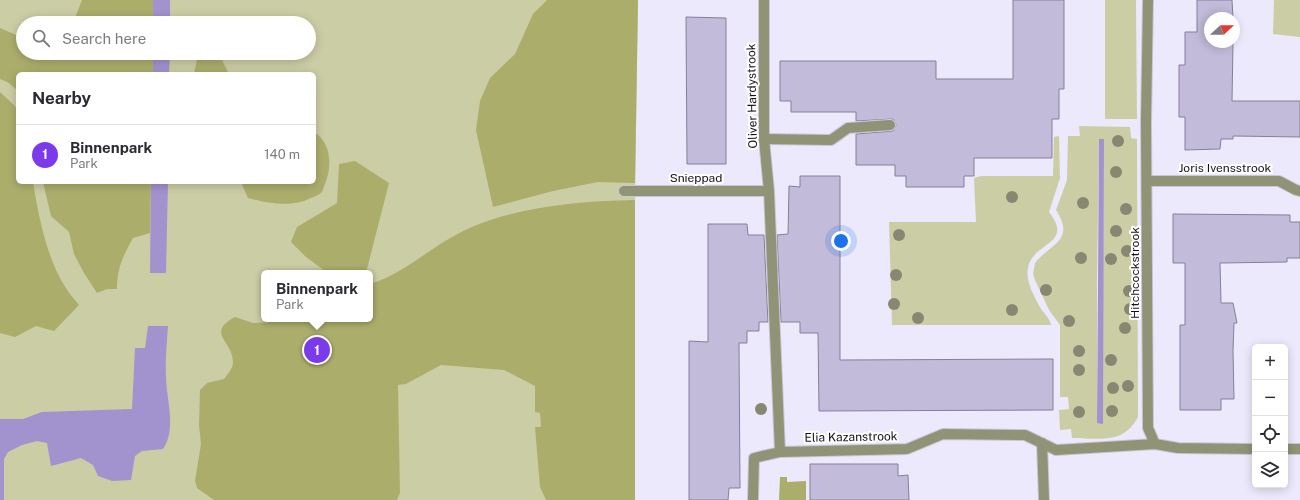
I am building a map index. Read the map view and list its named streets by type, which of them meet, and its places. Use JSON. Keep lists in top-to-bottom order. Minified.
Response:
{"streets":{"street":["Oliver Hardystrook","Joris Ivensstrook","Snieppad","Hitchcockstrook","Elia Kazanstrook"]},"crossings":[["Oliver Hardystrook","Snieppad"],["Joris Ivensstrook","Hitchcockstrook"],["Hitchcockstrook","Elia Kazanstrook"]],"north":"right","page":{"search":"Search here","heading":"Nearby","list":[{"mark":"1","name":"Binnenpark","note":"Park","value":"140 m"}],"popup":["Binnenpark","Park"],"pins":"1","map_buttons":["+","−"]}}
